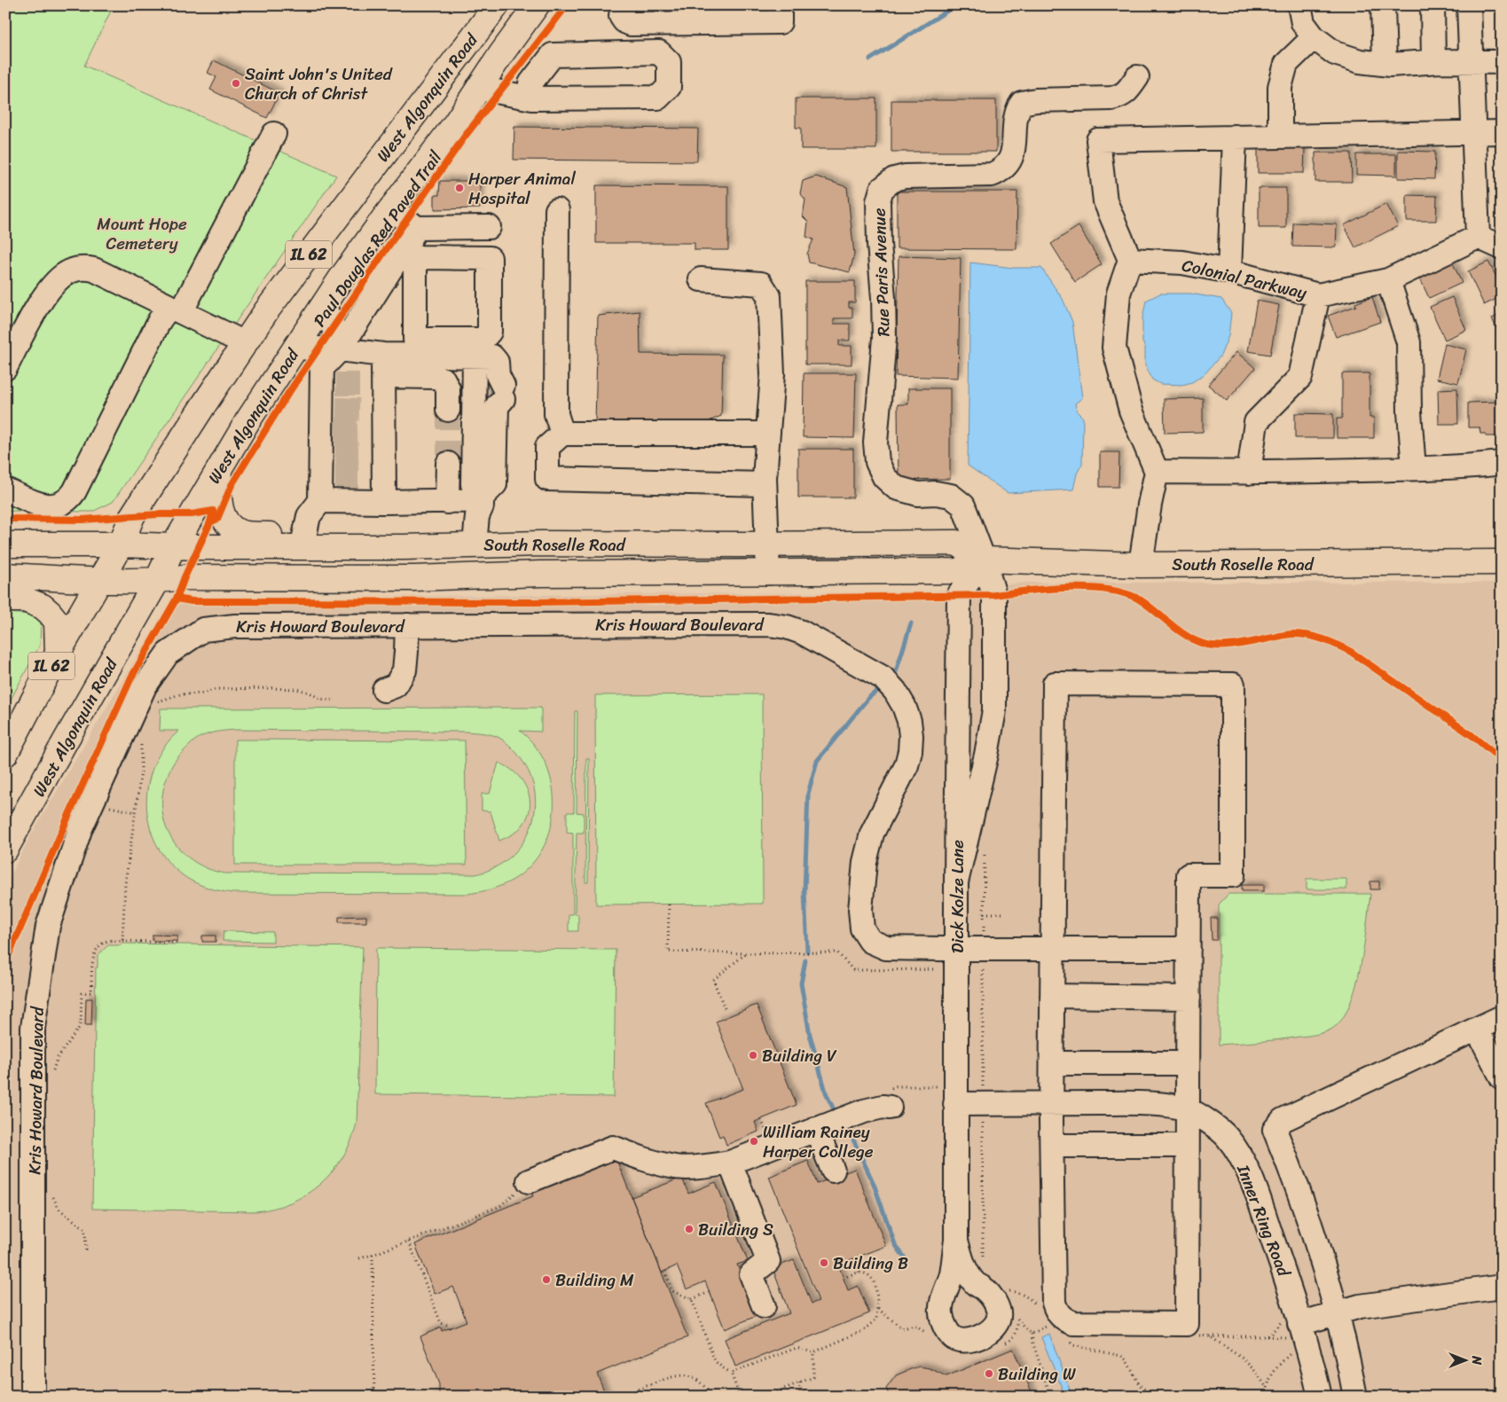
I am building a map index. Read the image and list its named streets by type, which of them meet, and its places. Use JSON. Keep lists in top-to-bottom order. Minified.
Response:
{"streets":{"main road":["West Algonquin Road","IL 62","South Roselle Road"],"street":["Rue Paris Avenue","Colonial Parkway","Kris Howard Boulevard","Dick Kolze Lane","Inner Ring Road"],"cycle path":["Paul Douglas Red Paved Trail"]},"crossings":[["West Algonquin Road","South Roselle Road"],["Rue Paris Avenue","South Roselle Road"],["Rue Paris Avenue","Dick Kolze Lane"],["South Roselle Road","Dick Kolze Lane"],["Kris Howard Boulevard","Dick Kolze Lane"],["Dick Kolze Lane","Inner Ring Road"]],"parks":["Mount Hope Cemetery"],"places":["Saint John's United Church of Christ","Harper Animal Hospital","Building V","William Rainey Harper College","Building S","Building B","Building M","Building W"],"north":"right"}
